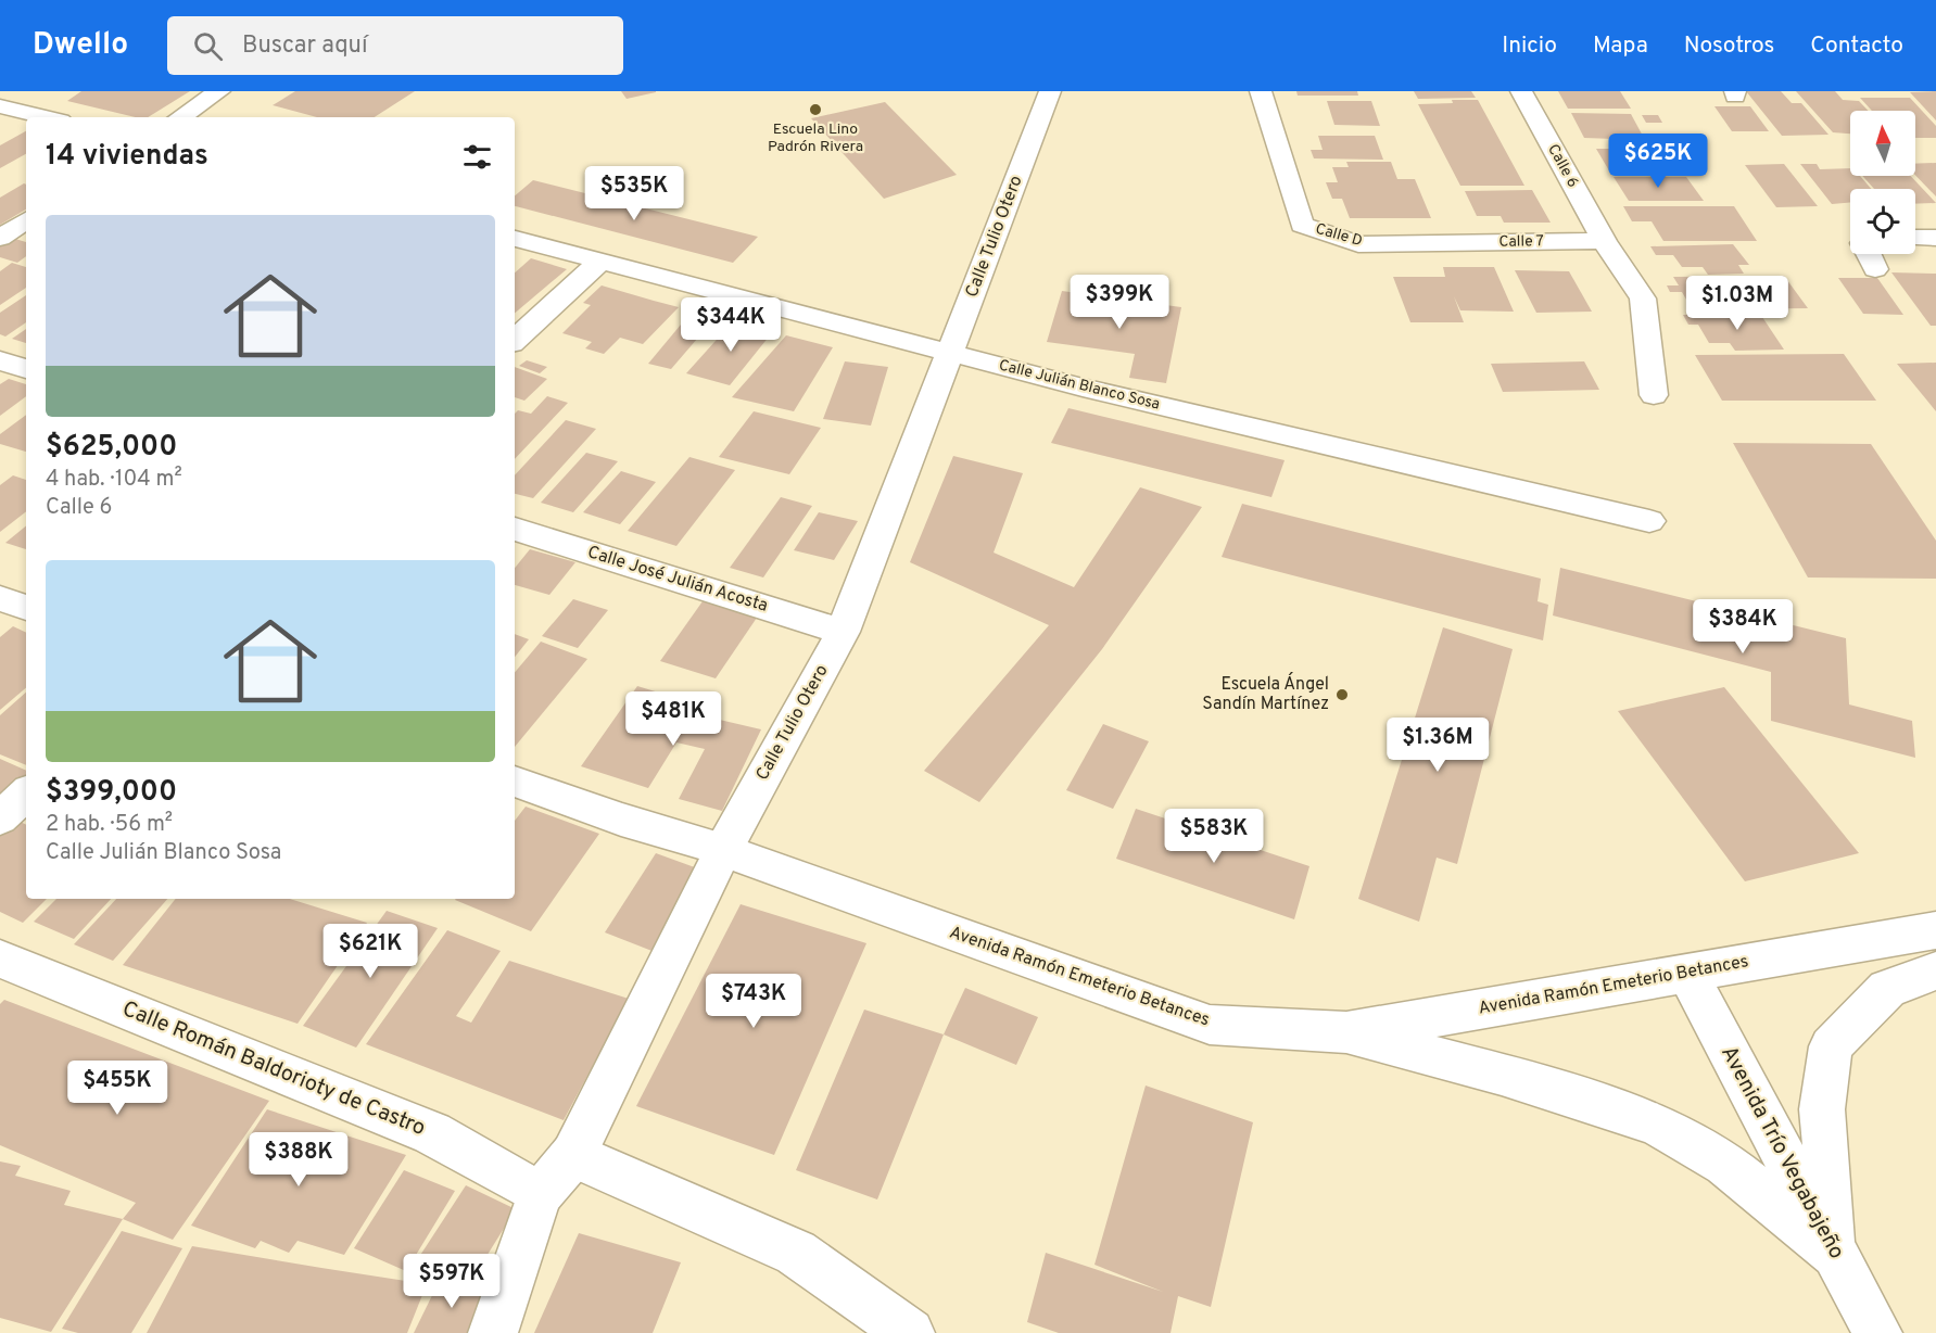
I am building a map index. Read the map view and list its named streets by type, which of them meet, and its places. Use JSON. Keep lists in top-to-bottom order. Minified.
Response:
{"streets":{"street":["Calle 6","Calle D","Calle Tulio Otero","Calle 7","Calle Julián Blanco Sosa","Calle José Julián Acosta","Avenida Ramón Emeterio Betances","Calle Román Baldorioty de Castro","Avenida Trío Vegabajeño"]},"crossings":[["Calle 6","Calle 7"],["Calle D","Calle 7"],["Calle Tulio Otero","Calle Julián Blanco Sosa"],["Calle Tulio Otero","Calle José Julián Acosta"],["Calle Tulio Otero","Avenida Ramón Emeterio Betances"],["Calle Tulio Otero","Calle Román Baldorioty de Castro"],["Avenida Ramón Emeterio Betances","Avenida Trío Vegabajeño"]],"places":["Escuela Lino Padrón Rivera","Escuela Ángel Sandín Martínez"],"north":"top","page":{"header":"Dwello","search":"Buscar aquí","nav":["Inicio","Mapa","Nosotros","Contacto"],"heading":"14 viviendas","price":["$625K","$535K","$399K","$1.03M","$344K","$384K","$481K","$1.36M","$583K","$621K","$743K","$455K","$388K","$597K"],"list":[{"name":"$625,000","note":"4 hab. · 104 m² · Calle 6"},{"name":"$399,000","note":"2 hab. · 56 m² · Calle Julián Blanco Sosa"}]}}
